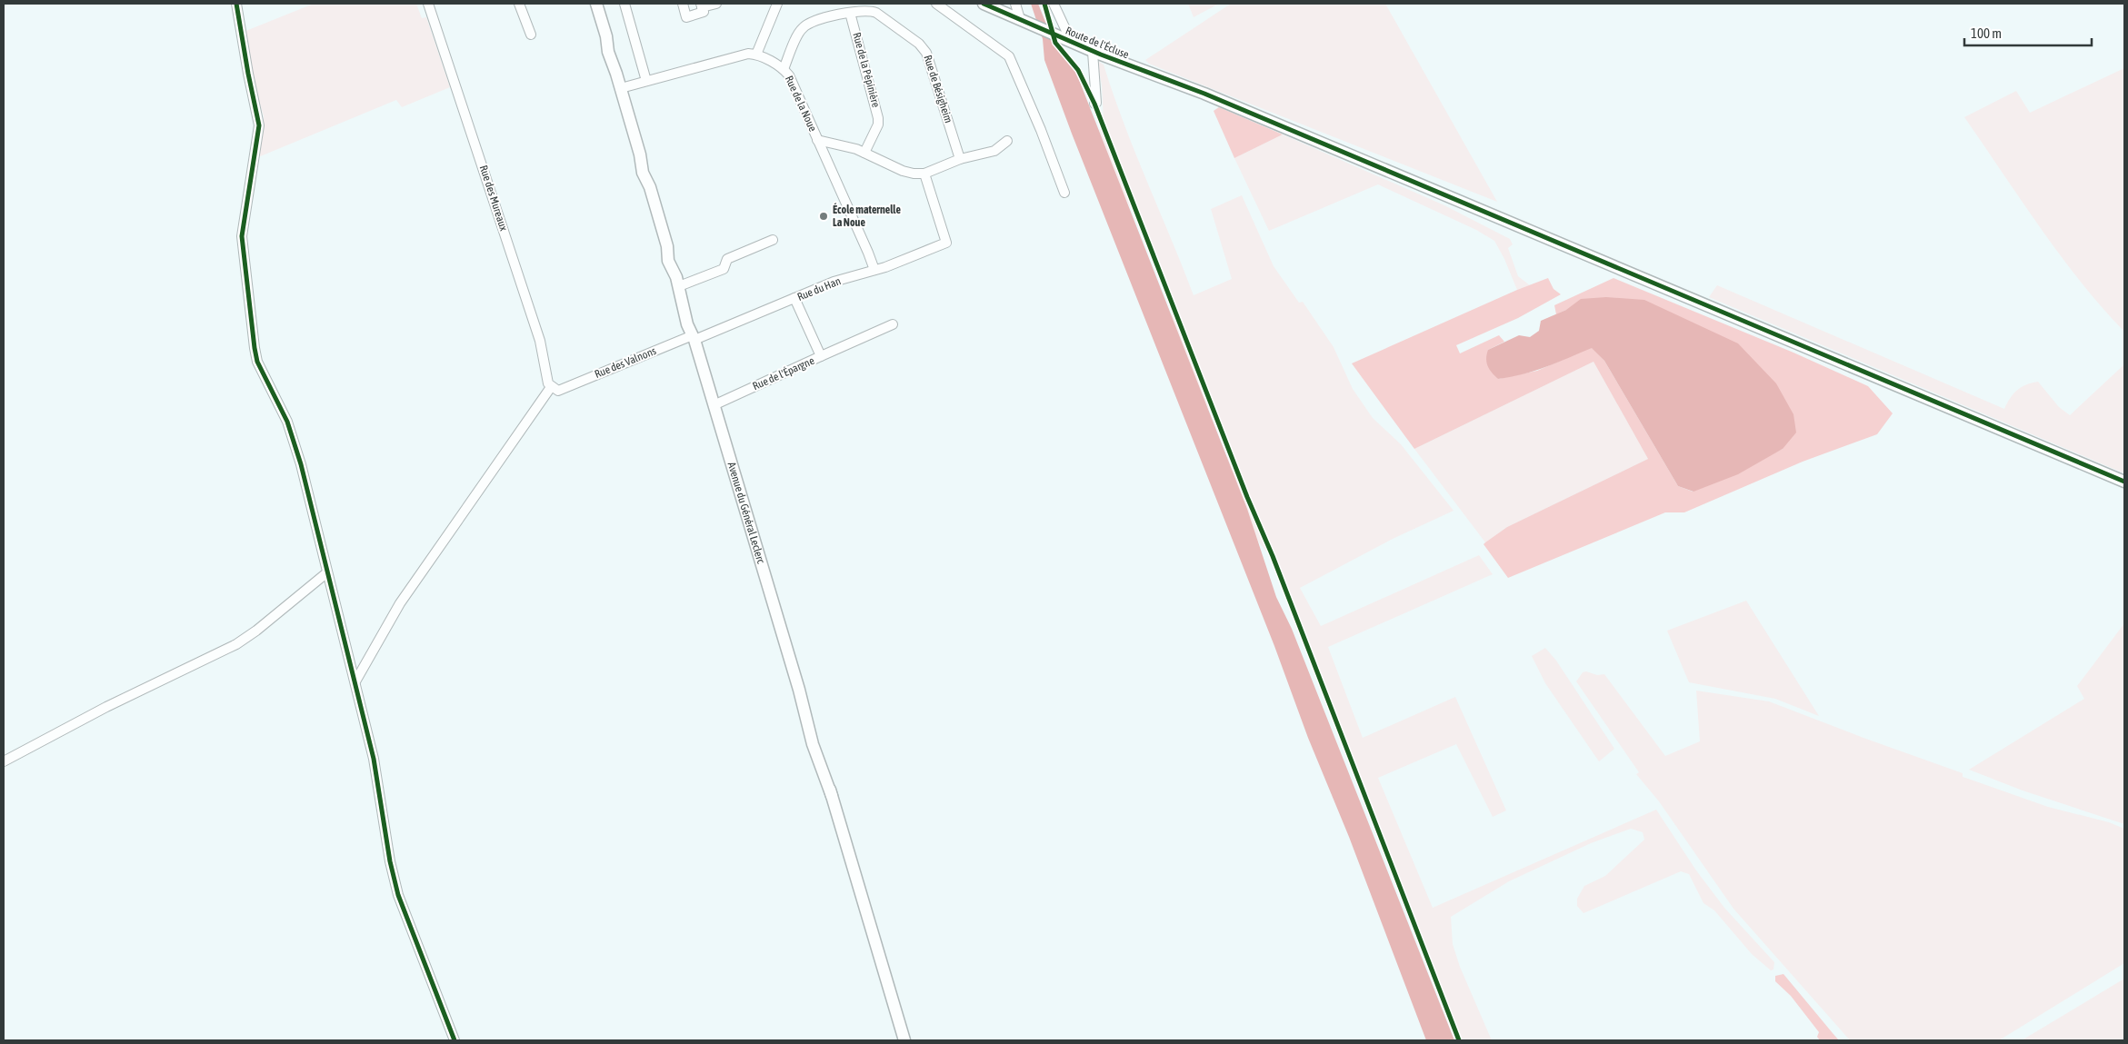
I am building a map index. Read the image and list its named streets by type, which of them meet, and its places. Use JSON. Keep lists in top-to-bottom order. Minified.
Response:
{"streets":{"main road":["Route de l'Écluse","Avenue du Général Leclerc"],"street":["Rue de la Pépinière","Rue de Bésigheim","Rue de la Noue","Rue des Mureaux","Rue du Han","Rue des Valnons","Rue de l'Épargne"]},"crossings":[["Rue de la Pépinière","Rue de Bésigheim"],["Rue de Bésigheim","Rue de la Noue"],["Rue de la Noue","Rue du Han"],["Rue des Mureaux","Rue des Valnons"],["Rue du Han","Rue des Valnons"],["Rue du Han","Rue de l'Épargne"],["Rue du Han","Avenue du Général Leclerc"],["Rue des Valnons","Avenue du Général Leclerc"],["Rue de l'Épargne","Avenue du Général Leclerc"]],"places":["École maternelle La Noue"],"scale_bar":"100 m"}
